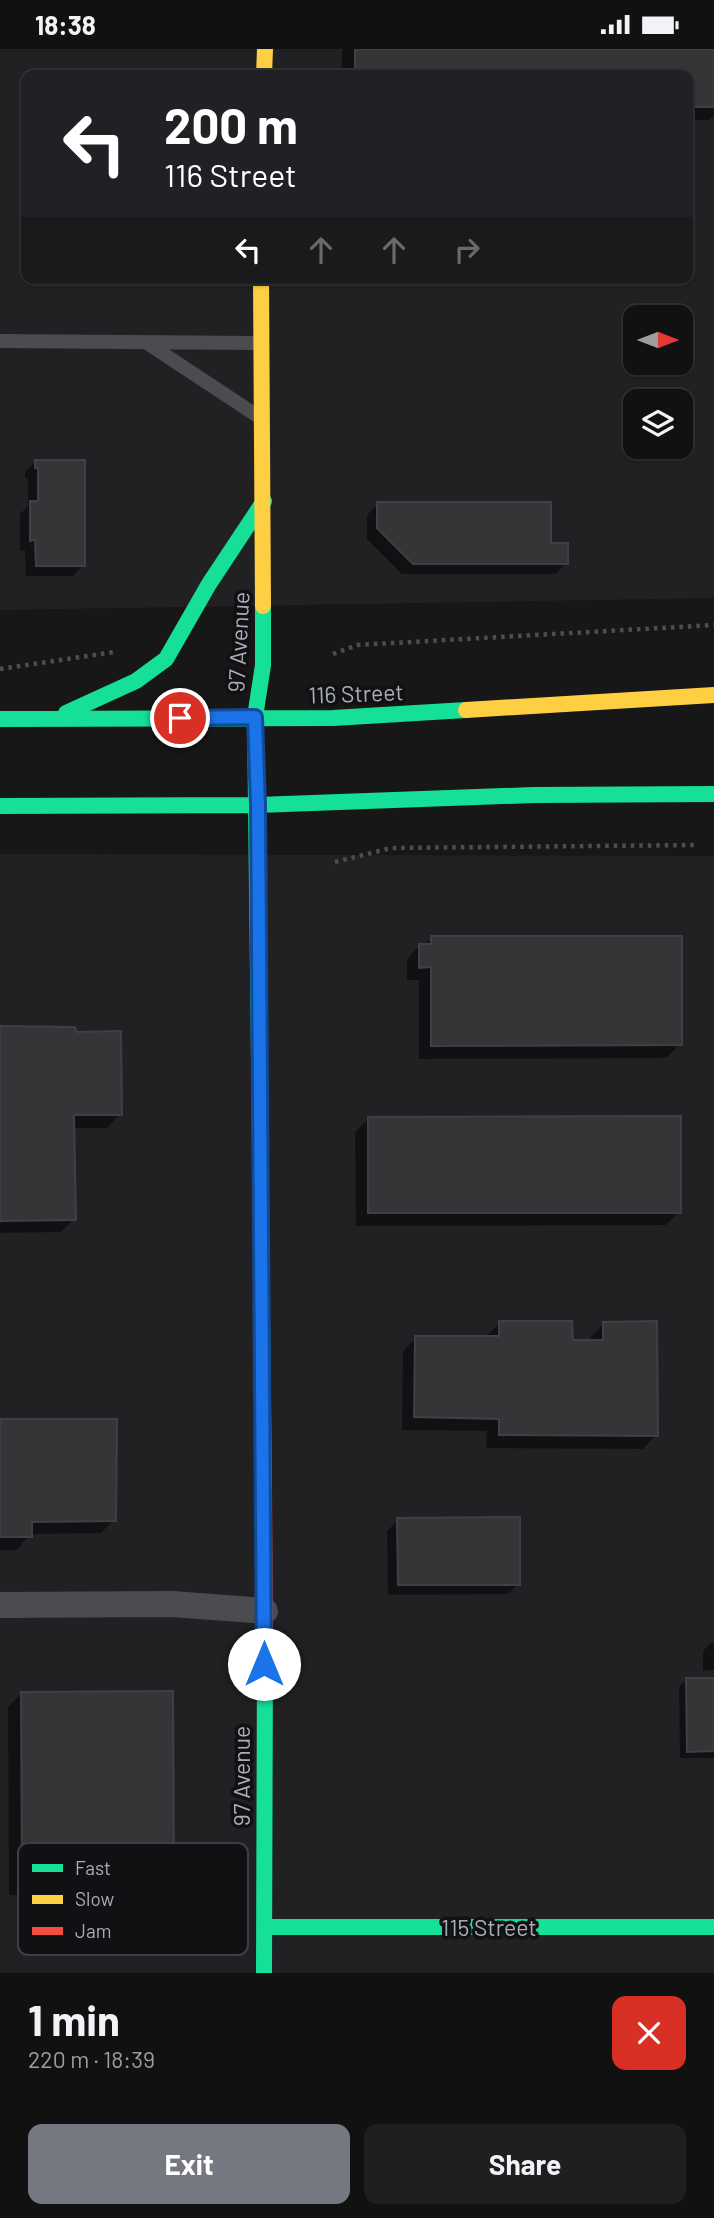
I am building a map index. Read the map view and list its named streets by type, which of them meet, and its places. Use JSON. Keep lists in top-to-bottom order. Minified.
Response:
{"streets":{"street":["97 Avenue","116 Street","115 Street"]},"crossings":[["97 Avenue","116 Street"],["97 Avenue","115 Street"]],"legend":["Fast","Slow","Jam"],"north":"right","page":{"status":"18:38","turn":["200 m","116 Street"],"heading":["1 min","220 m · 18:39"],"buttons":["Exit","Share"]}}
